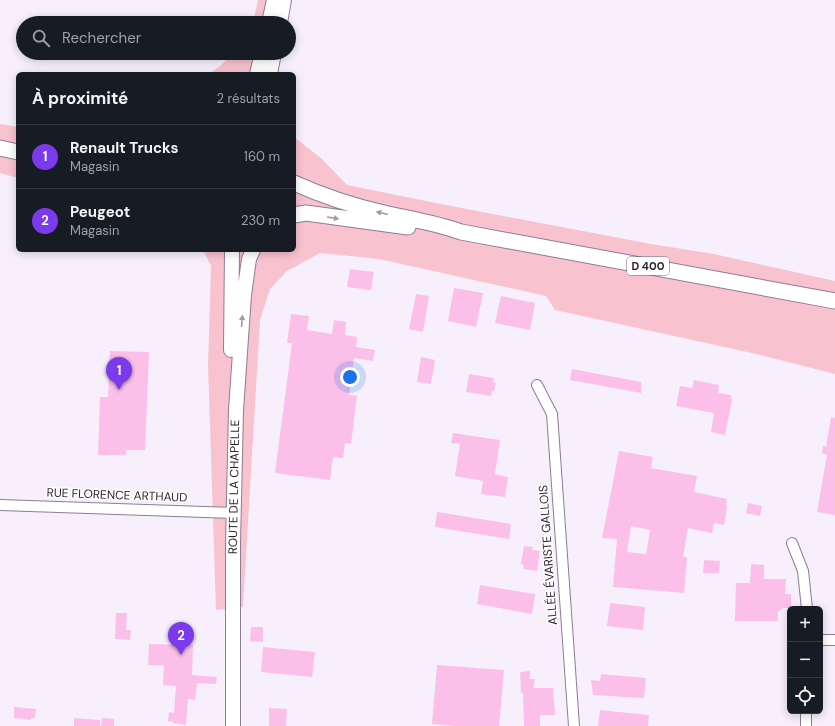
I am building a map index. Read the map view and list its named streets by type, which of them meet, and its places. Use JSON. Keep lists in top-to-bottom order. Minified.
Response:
{"streets":{"main road":["D 400","ROUTE DE LA CHAPELLE"],"street":["RUE FLORENCE ARTHAUD","ALLÉE ÉVARISTE GALLOIS"]},"crossings":[["ROUTE DE LA CHAPELLE","RUE FLORENCE ARTHAUD"]],"page":{"search":"Rechercher","heading":["À proximité","2 résultats"],"list":[{"mark":"1","name":"Renault Trucks","note":"Magasin","value":"160 m"},{"mark":"2","name":"Peugeot","note":"Magasin","value":"230 m"}],"pins":["1","2"],"map_buttons":["+","−"]}}
